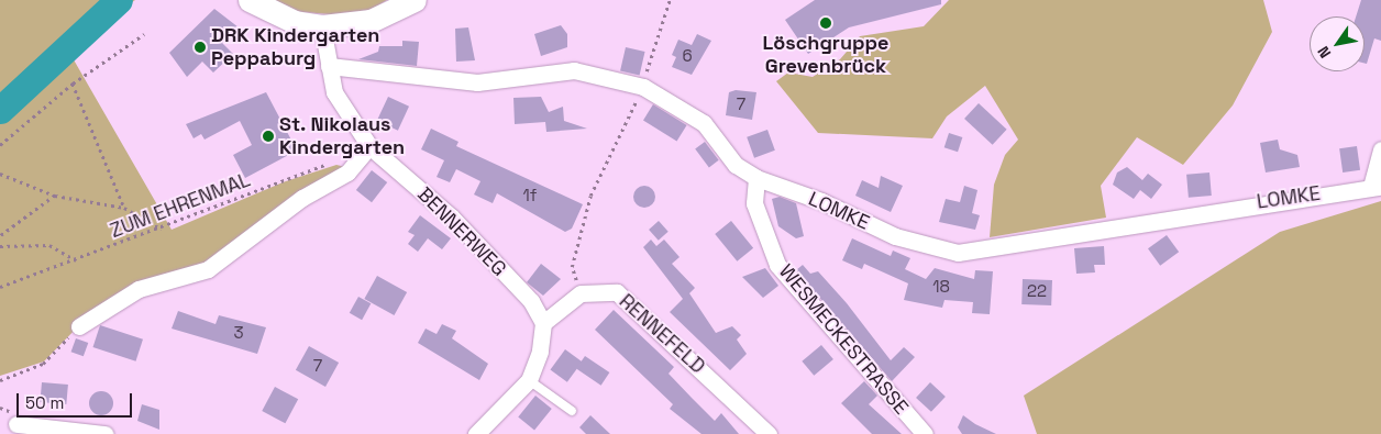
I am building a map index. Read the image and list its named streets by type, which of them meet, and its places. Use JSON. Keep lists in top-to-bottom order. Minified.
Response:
{"streets":{"street":["LOMKE","BENNERWEG","RENNEFELD","WESMECKESTRASSE"],"path":["ZUM EHRENMAL"]},"crossings":[["LOMKE","BENNERWEG"],["LOMKE","WESMECKESTRASSE"]],"places":["Löschgruppe Grevenbrück","DRK Kindergarten Peppaburg","St. Nikolaus Kindergarten"],"house_numbers":["6","7","1f","18","22","3","7"],"scale_bar":"50 m","north":"bottom left"}
